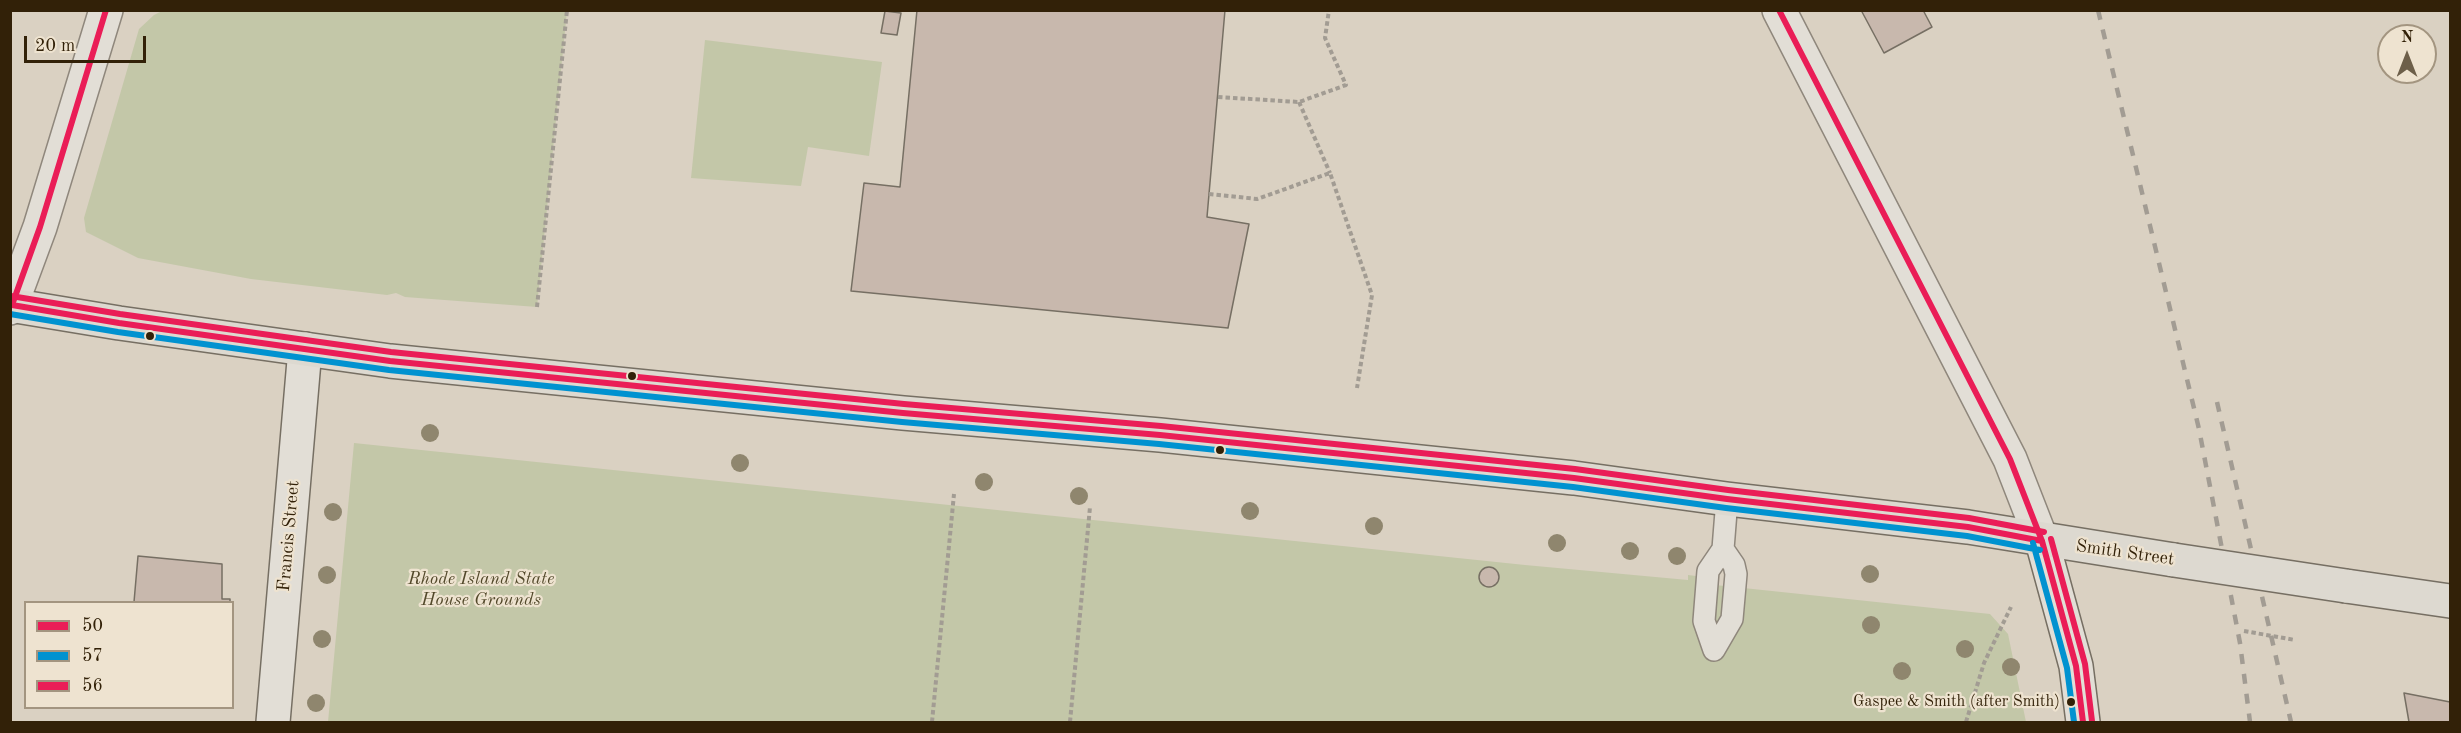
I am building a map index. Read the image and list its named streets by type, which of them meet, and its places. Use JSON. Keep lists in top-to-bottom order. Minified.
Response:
{"streets":{"main road":["Smith Street"],"street":["Francis Street"]},"crossings":[["Francis Street","Smith Street"]],"parks":["Rhode Island State House Grounds"],"places":["Gaspee & Smith (after Smith)"],"lines":["transit line 50","transit line 56","transit line 57"],"legend":["50","57","56"],"scale_bar":"20 m","north":"top"}
